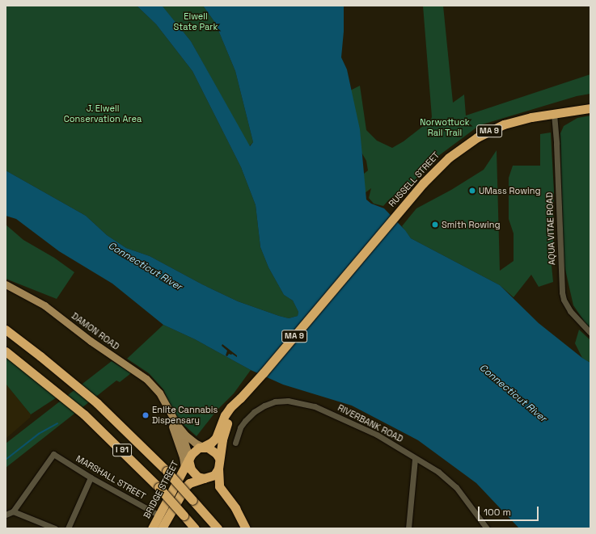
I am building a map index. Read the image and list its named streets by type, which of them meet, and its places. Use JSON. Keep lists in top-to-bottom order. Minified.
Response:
{"streets":{"highway":["MA 9","RUSSELL STREET","I 91","BRIDGE STREET"],"main road":["DAMON ROAD"],"street":["AQUA VITAE ROAD","RIVERBANK ROAD","MARSHALL STREET"]},"crossings":[["MA 9","RUSSELL STREET"],["MA 9","DAMON ROAD"],["MA 9","BRIDGE STREET"],["RUSSELL STREET","AQUA VITAE ROAD"],["DAMON ROAD","BRIDGE STREET"],["MARSHALL STREET","BRIDGE STREET"]],"water":["Connecticut River"],"parks":["Elwell State Park","J. Elwell Conservation Area","Norwottuck Rail Trail"],"places":["UMass Rowing","Smith Rowing","Enlite Cannabis Dispensary"],"scale_bar":"100 m"}
